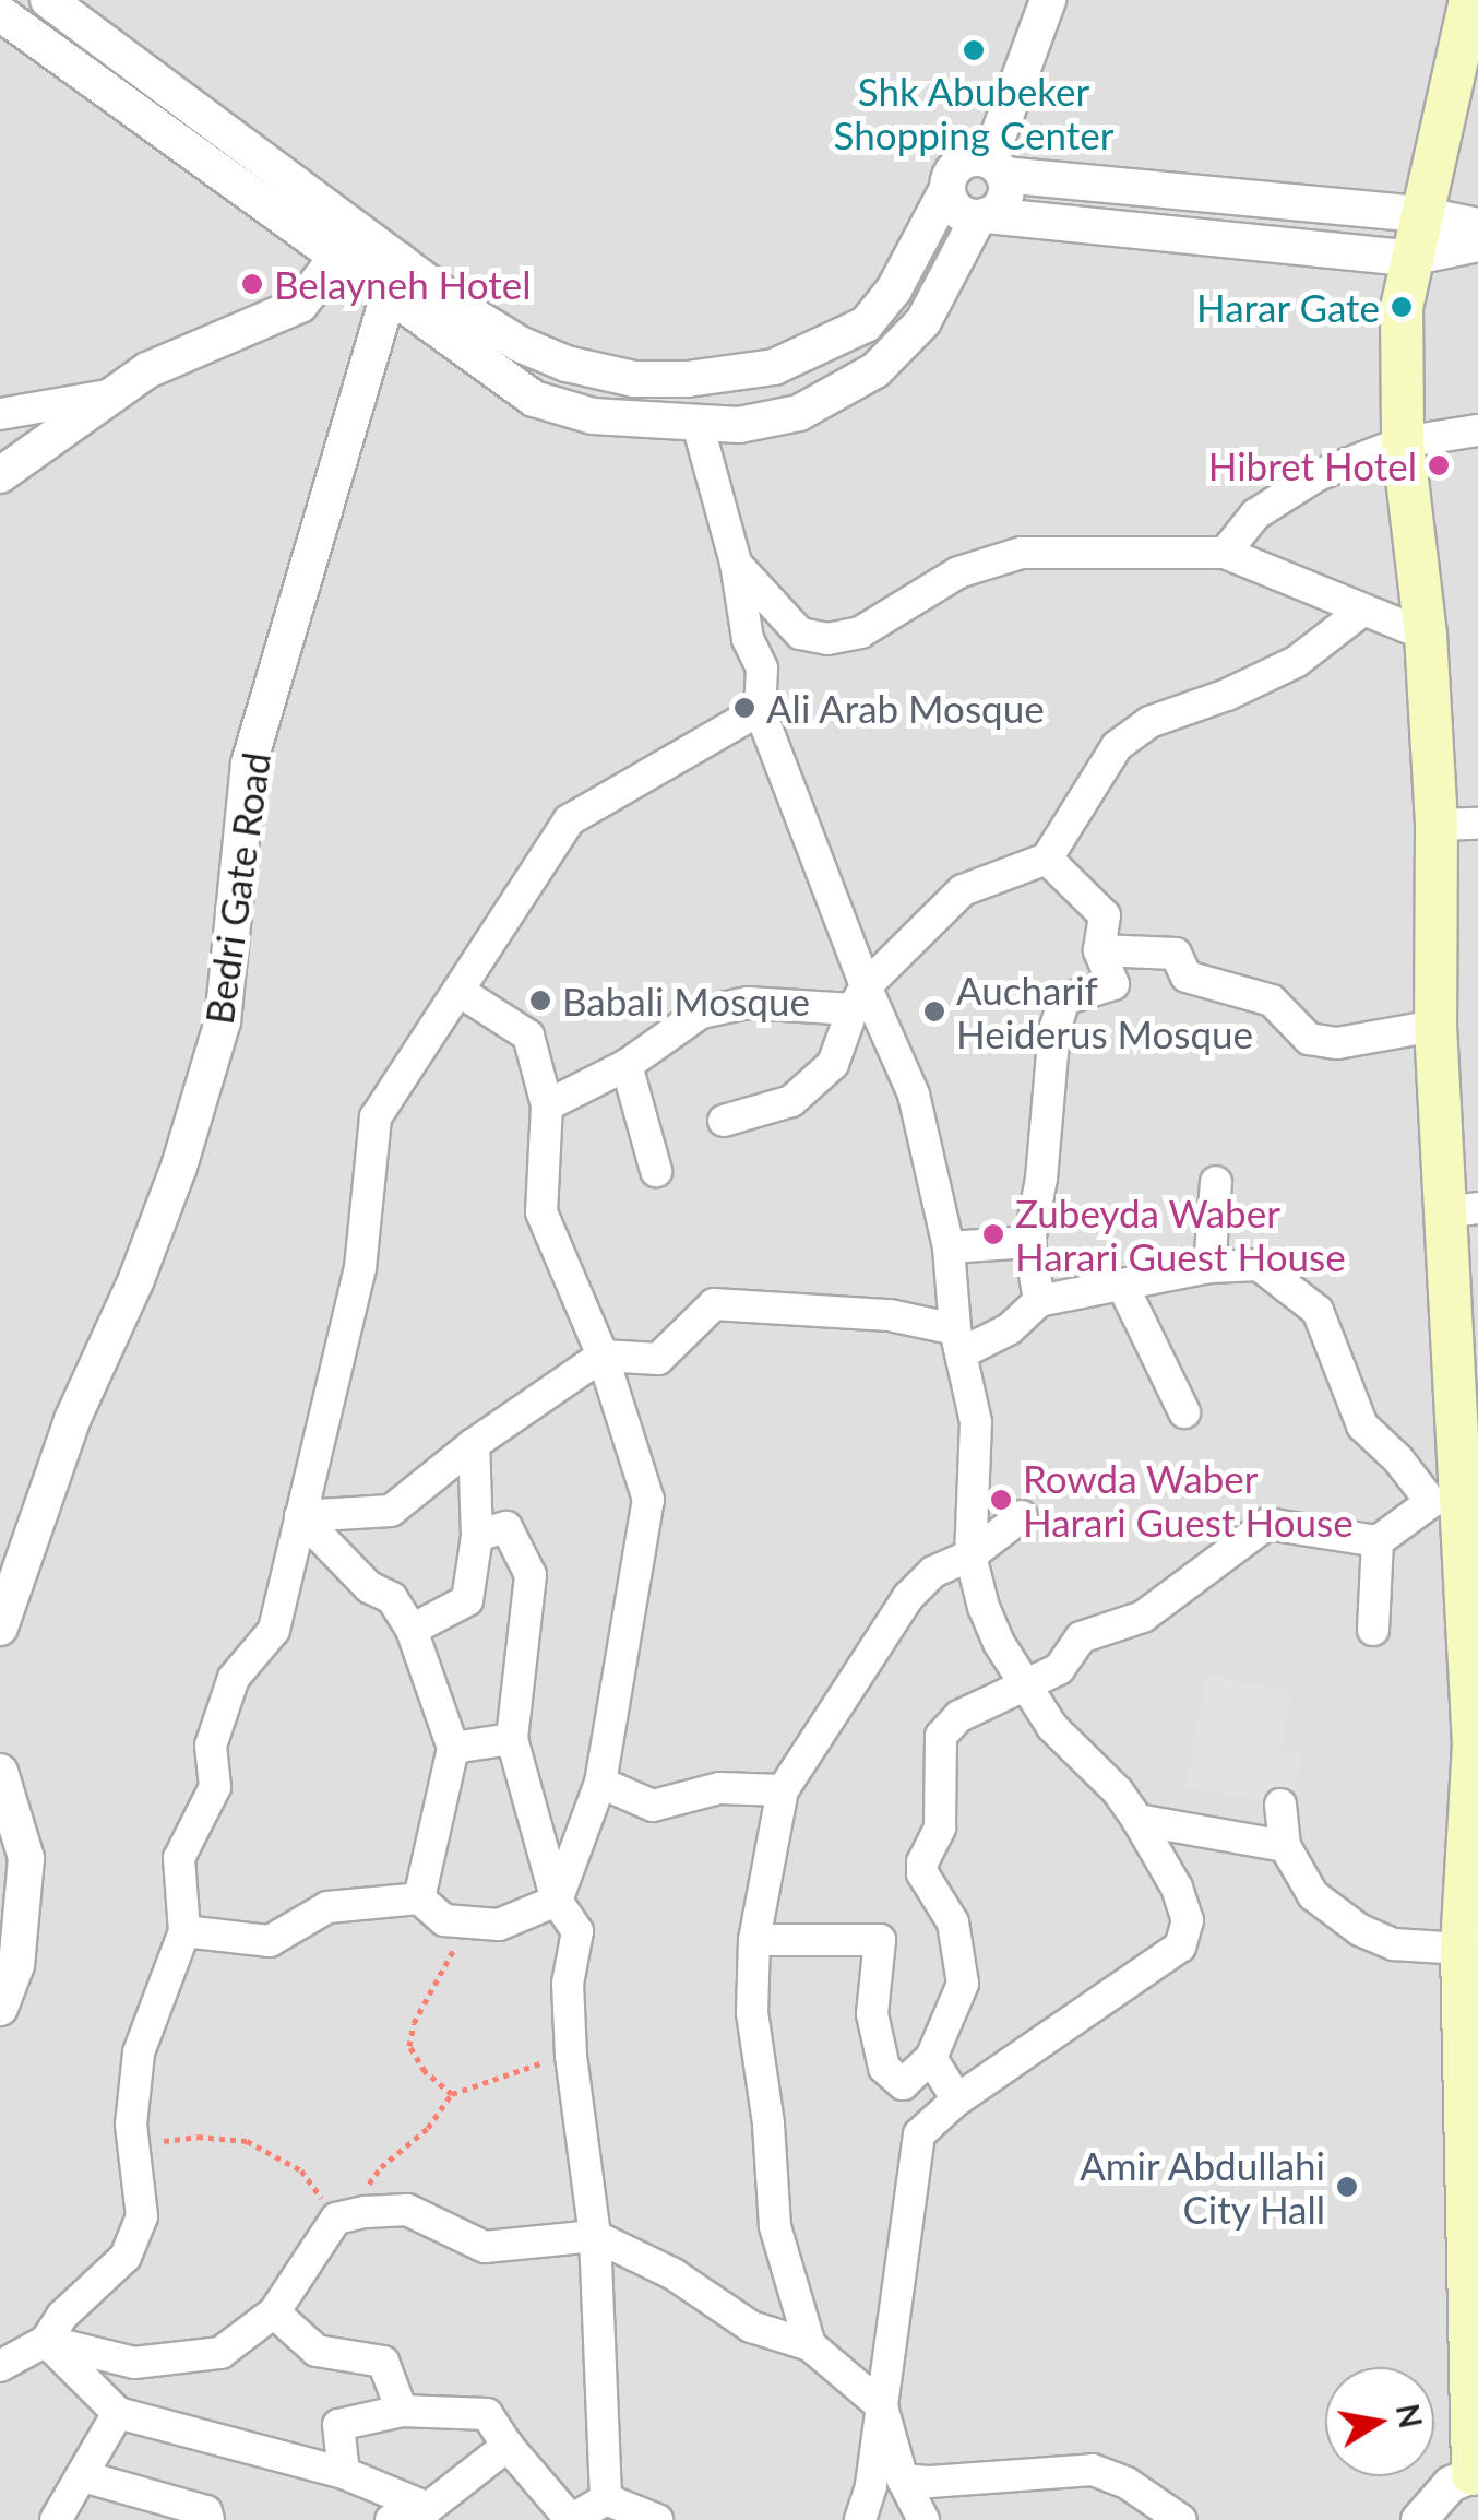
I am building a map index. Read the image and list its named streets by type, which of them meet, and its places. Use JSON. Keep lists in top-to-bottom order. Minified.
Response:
{"streets":{"street":["Bedri Gate Road"]},"places":["Shk Abubeker Shopping Center","Belayneh Hotel","Harar Gate","Hibret Hotel","Ali Arab Mosque","Babali Mosque","Aucharif Heiderus Mosque","Zubeyda Waber Harari Guest House","Rowda Waber Harari Guest House","Amir Abdullahi City Hall"],"north":"right"}
